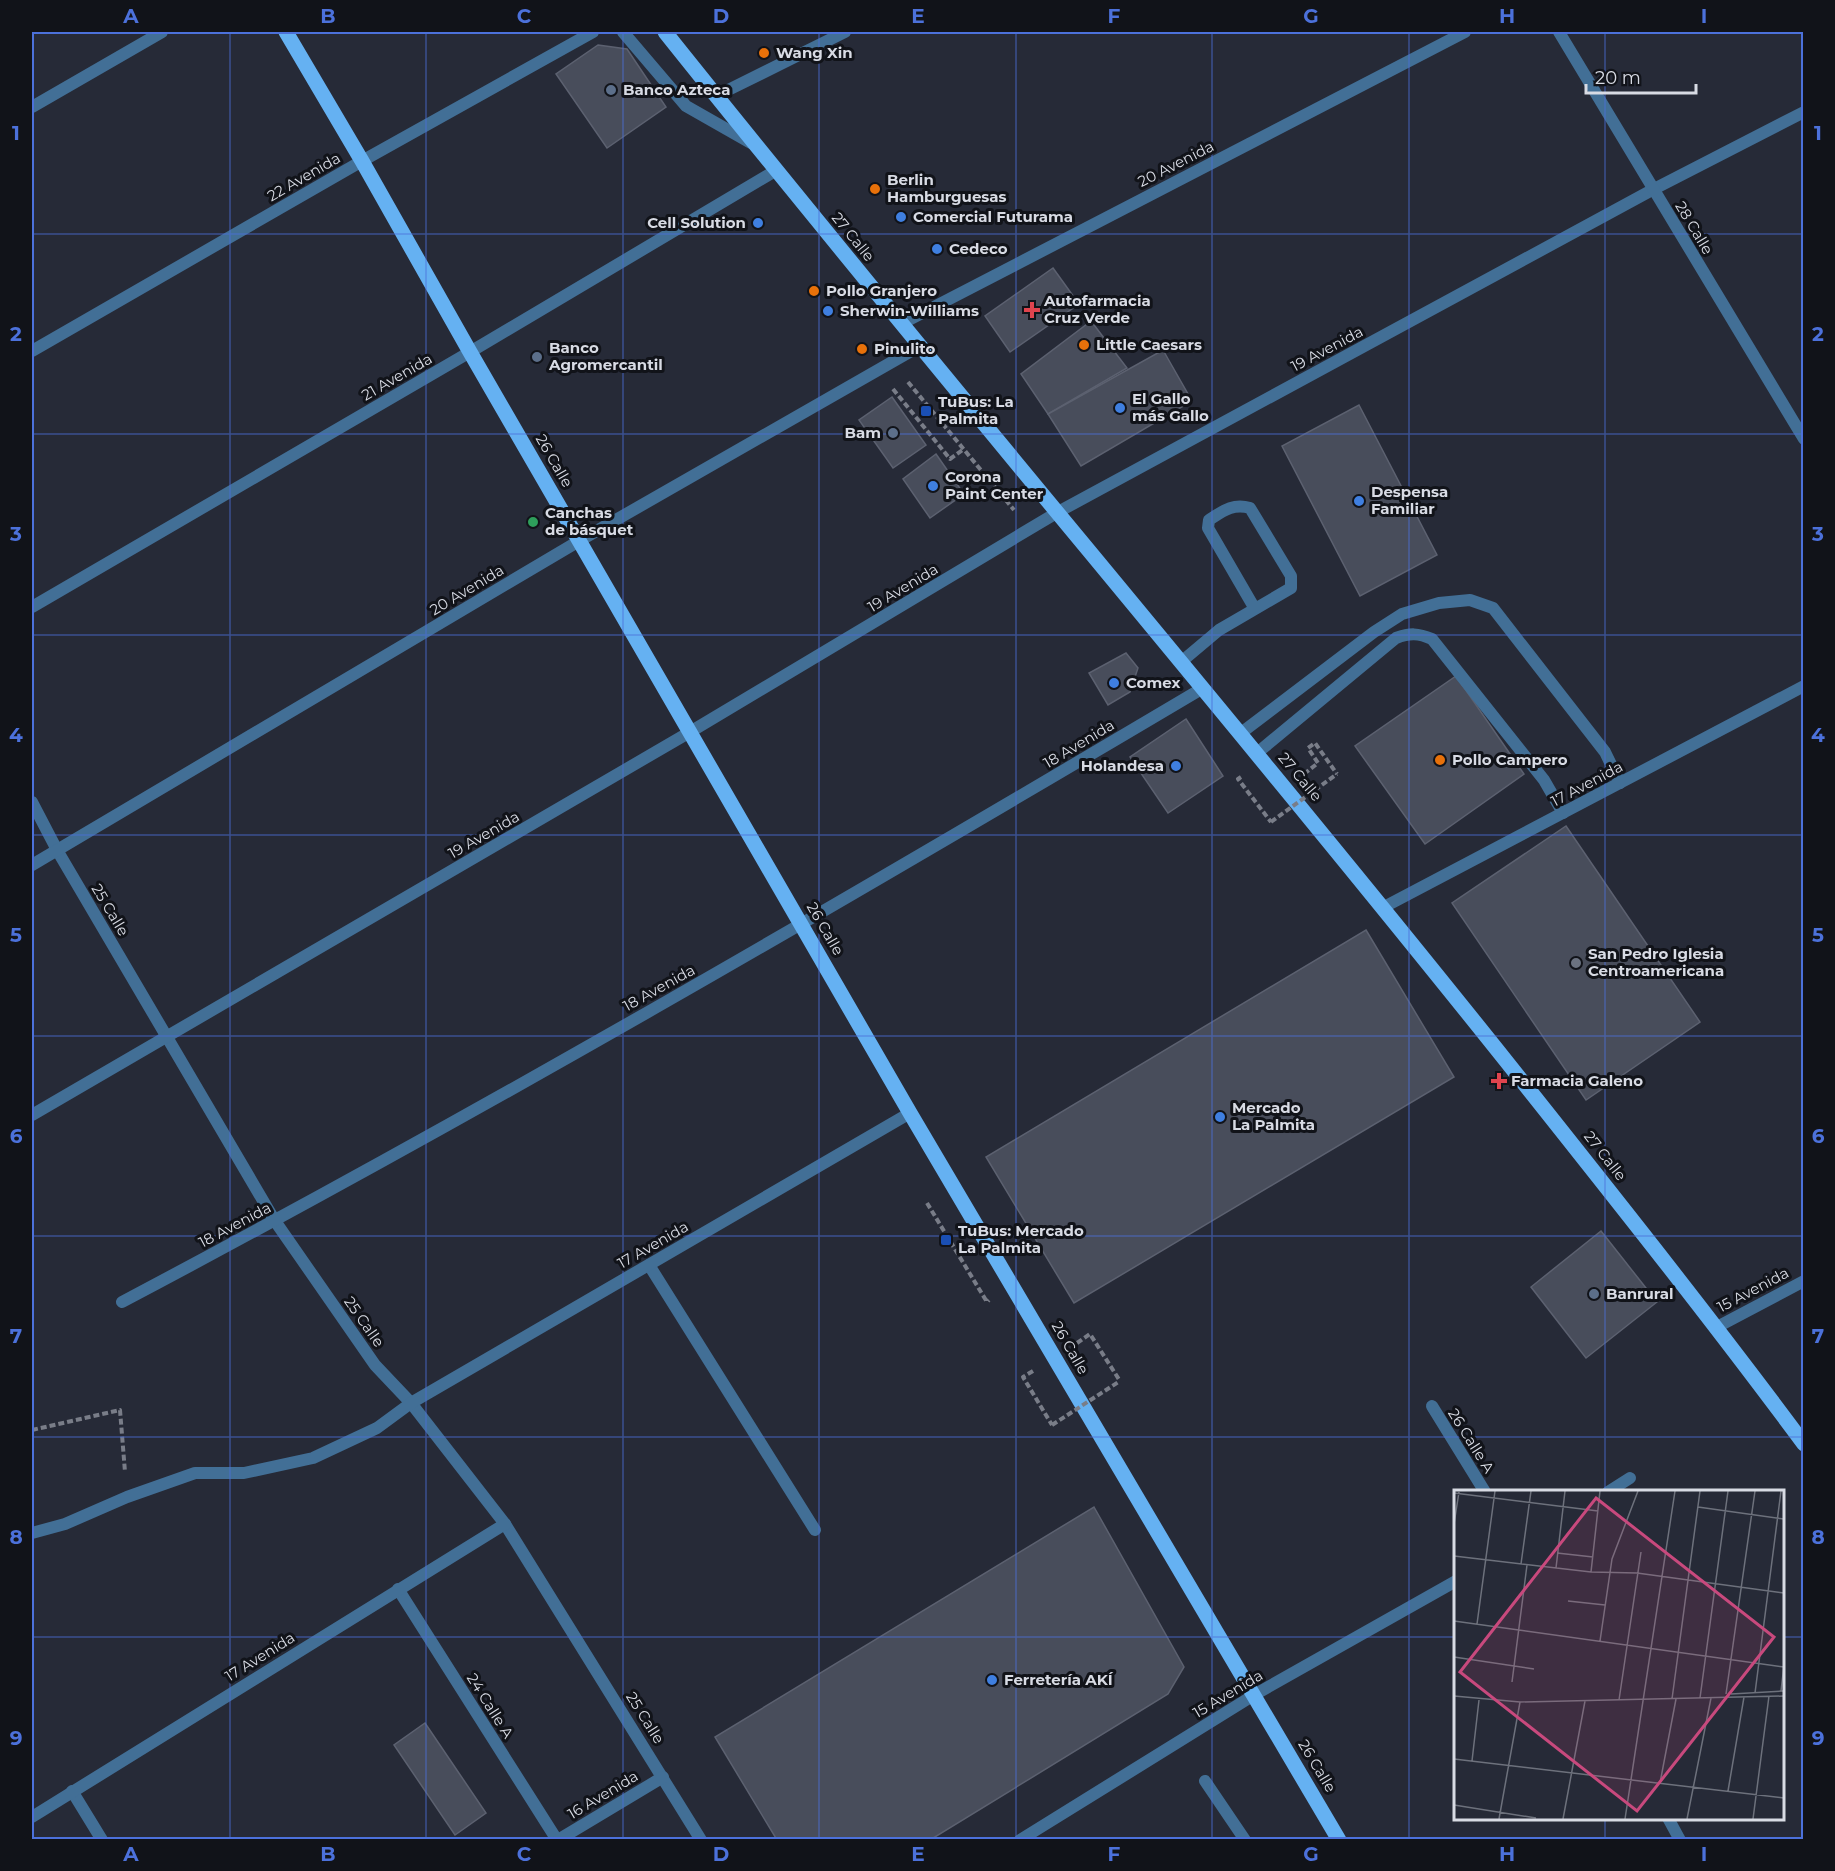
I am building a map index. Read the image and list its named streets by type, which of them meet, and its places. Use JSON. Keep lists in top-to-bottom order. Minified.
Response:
{"streets":{"main road":["27 Calle","26 Calle"],"street":["20 Avenida","22 Avenida","28 Calle","19 Avenida","21 Avenida","18 Avenida","17 Avenida","25 Calle","15 Avenida","26 Calle A","24 Calle A","16 Avenida"]},"crossings":[["20 Avenida","27 Calle"],["20 Avenida","26 Calle"],["20 Avenida","25 Calle"],["22 Avenida","26 Calle"],["28 Calle","19 Avenida"],["27 Calle","19 Avenida"],["27 Calle","21 Avenida"],["27 Calle","18 Avenida"],["27 Calle","17 Avenida"],["27 Calle","15 Avenida"],["19 Avenida","26 Calle"],["19 Avenida","25 Calle"],["21 Avenida","26 Calle"],["26 Calle","18 Avenida"],["26 Calle","17 Avenida"],["26 Calle","15 Avenida"],["18 Avenida","25 Calle"],["17 Avenida","25 Calle"],["17 Avenida","24 Calle A"],["25 Calle","16 Avenida"],["24 Calle A","16 Avenida"]],"places":{"other":["Wang Xin","Banco Azteca","Berlin Hamburguesas","Comercial Futurama","Cell Solution","Cedeco","Pollo Granjero","Sherwin-Williams","Little Caesars","Pinulito","Banco Agromercantil","El Gallo más Gallo","Bam","Corona Paint Center","Despensa Familiar","Canchas de básquet","Comex","Pollo Campero","Holandesa","San Pedro Iglesia Centroamericana","Mercado La Palmita","Banrural","Ferretería AKÍ"],"health":["Autofarmacia Cruz Verde","Farmacia Galeno"],"transit":["TuBus: La Palmita","TuBus: Mercado La Palmita"]},"scale_bar":"20 m","grid":{"columns":["A","B","C","D","E","F","G","H","I"],"rows":["1","2","3","4","5","6","7","8","9"]}}
